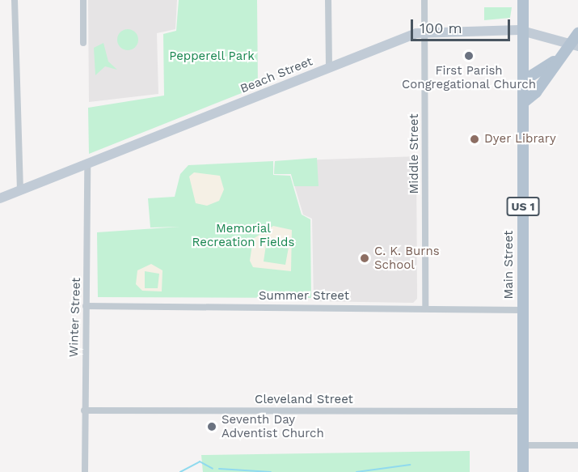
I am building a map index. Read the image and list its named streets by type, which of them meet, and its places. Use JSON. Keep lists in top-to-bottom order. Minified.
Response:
{"streets":{"main road":["Beach Street","US 1","Main Street"],"street":["Middle Street","Summer Street","Winter Street","Cleveland Street"]},"crossings":[["Beach Street","Middle Street"],["Beach Street","Main Street"],["Beach Street","Winter Street"],["Middle Street","Summer Street"],["Main Street","Summer Street"],["Main Street","Cleveland Street"],["Summer Street","Winter Street"],["Winter Street","Cleveland Street"]],"parks":["Pepperell Park","Memorial Recreation Fields"],"places":["First Parish Congregational Church","Dyer Library","C. K. Burns School","Seventh Day Adventist Church"],"scale_bar":"100 m"}
